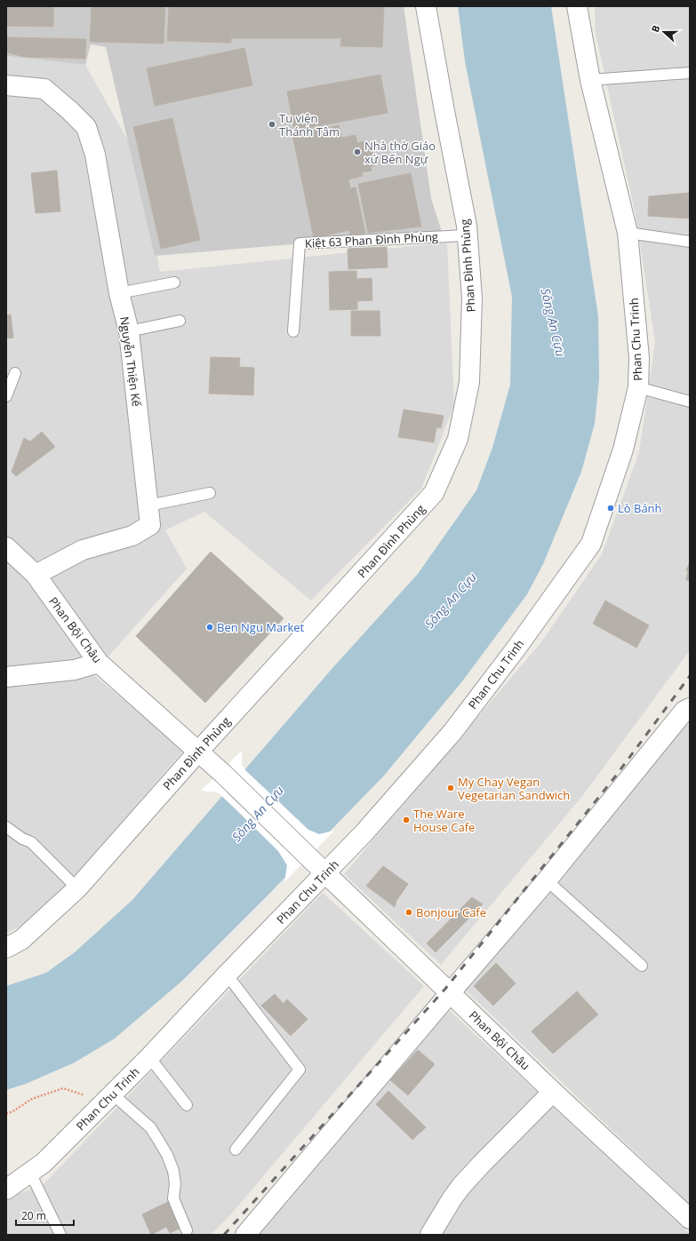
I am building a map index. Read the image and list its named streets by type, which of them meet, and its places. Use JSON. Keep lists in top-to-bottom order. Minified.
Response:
{"streets":{"street":["Phan Đình Phùng","Phan Chu Trinh","Nguyễn Thiện Kế","Phan Bội Châu"],"lane":["Kiệt 63 Phan Đình Phùng"]},"crossings":[["Kiệt 63 Phan Đình Phùng","Phan Đình Phùng"],["Phan Đình Phùng","Phan Bội Châu"],["Phan Chu Trinh","Phan Bội Châu"],["Nguyễn Thiện Kế","Phan Bội Châu"]],"water":["Sông An Cựu"],"places":["Tu viện Thánh Tâm","Nhà thờ Giáo xứ Bến Ngự","Lò Bánh","Ben Ngu Market","My Chay Vegan Vegetarian Sandwich","The Ware House Cafe","Bonjour Cafe"],"scale_bar":"20 m","north":"left"}
